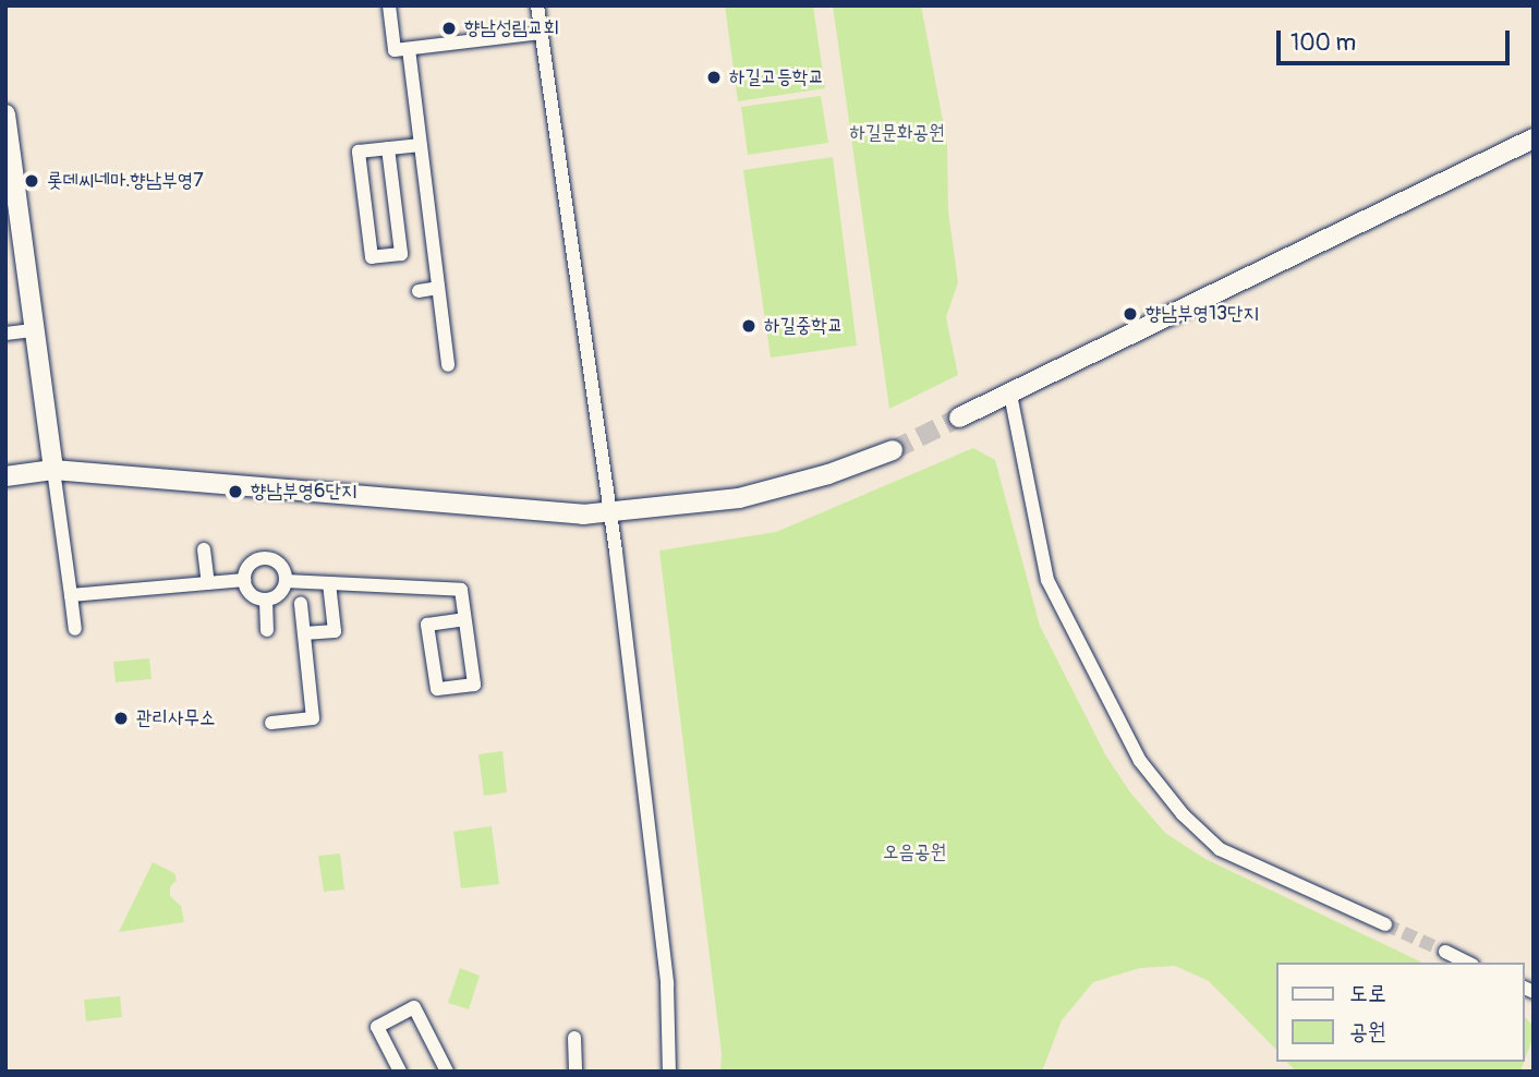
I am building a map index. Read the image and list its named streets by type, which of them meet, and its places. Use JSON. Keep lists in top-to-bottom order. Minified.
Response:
{"parks":["하길문화공원","오음공원"],"places":["향남성림교회","하길고등학교","롯데씨네마.향남부영7","향남부영13단지","하길중학교","향남부영6단지","관리사무소"],"legend":["도로","공원"],"scale_bar":"100 m"}
